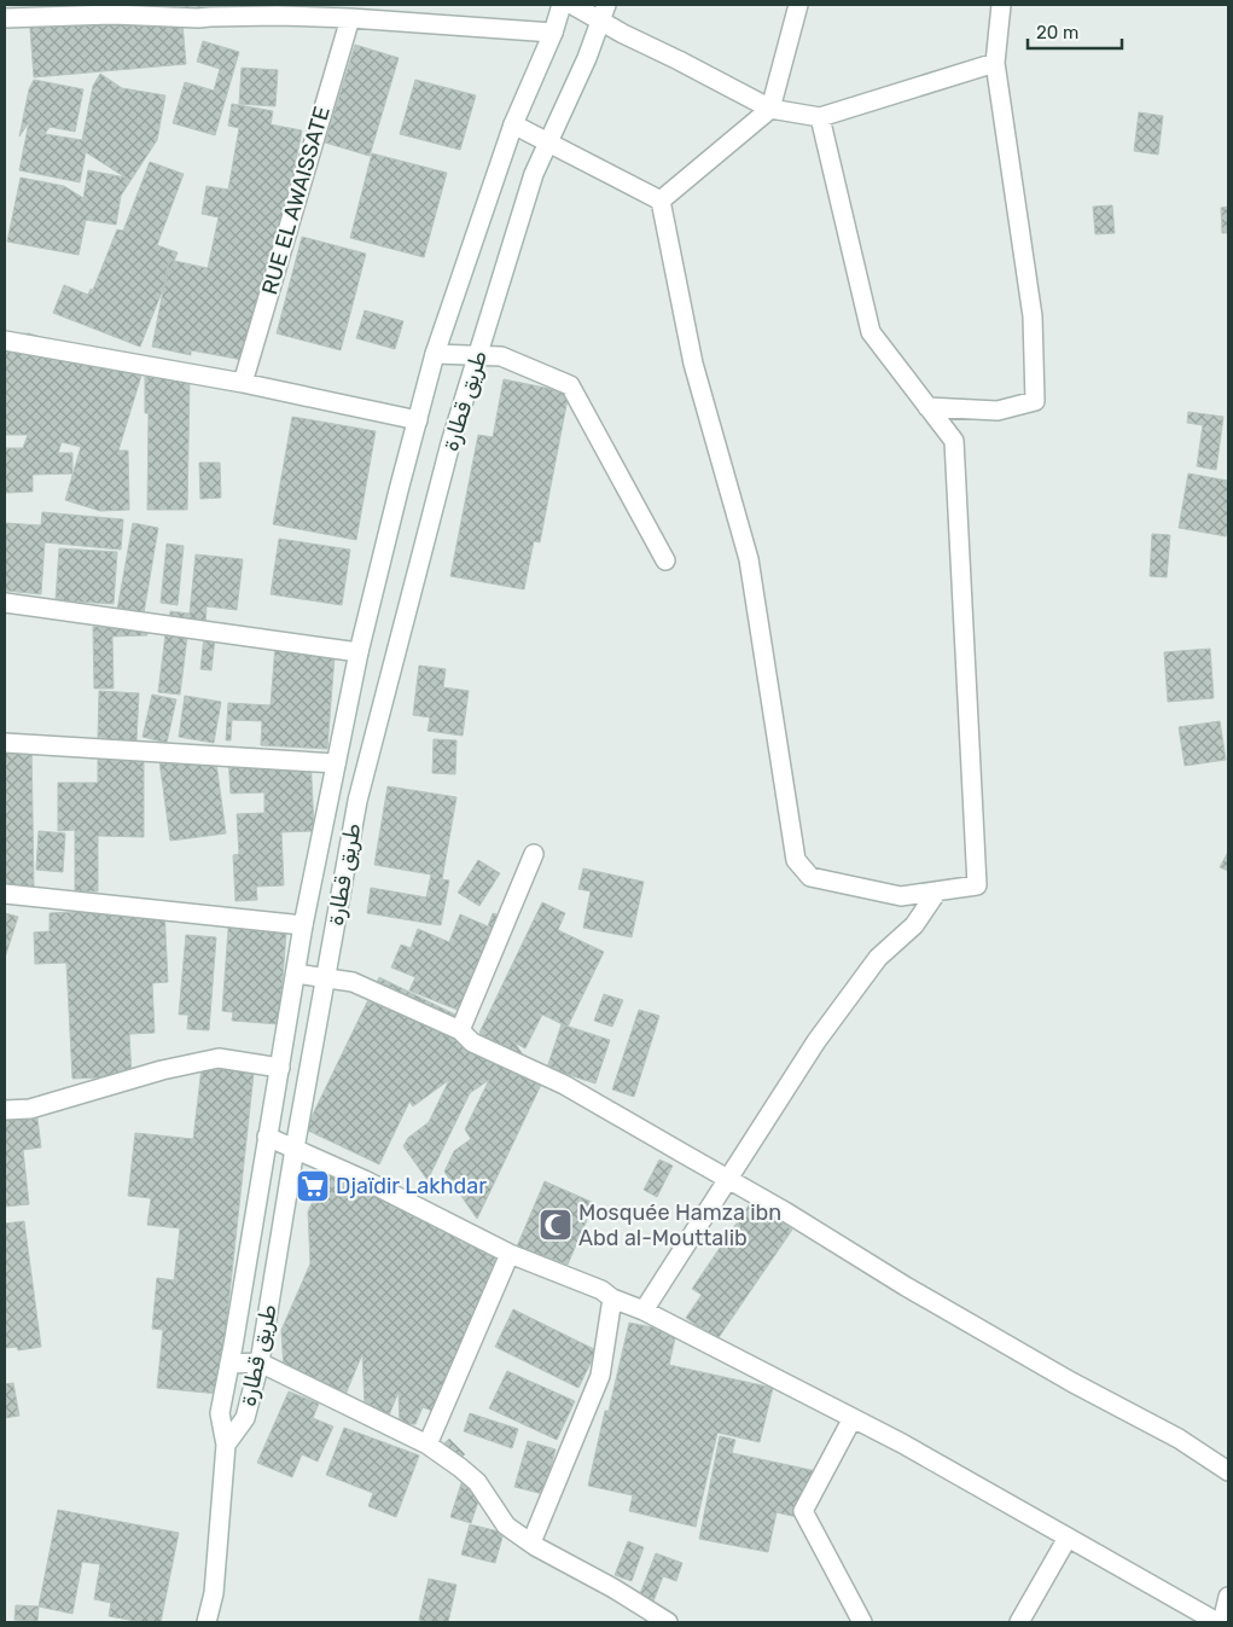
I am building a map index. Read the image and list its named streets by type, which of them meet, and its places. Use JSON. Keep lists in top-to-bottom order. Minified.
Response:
{"streets":{"street":["RUE EL AWAISSATE","طريق قطارة"]},"places":{"supermarket":["Djaïdir Lakhdar"],"mosque":["Mosquée Hamza ibn Abd al-Mouttalib"]},"scale_bar":"20 m"}
